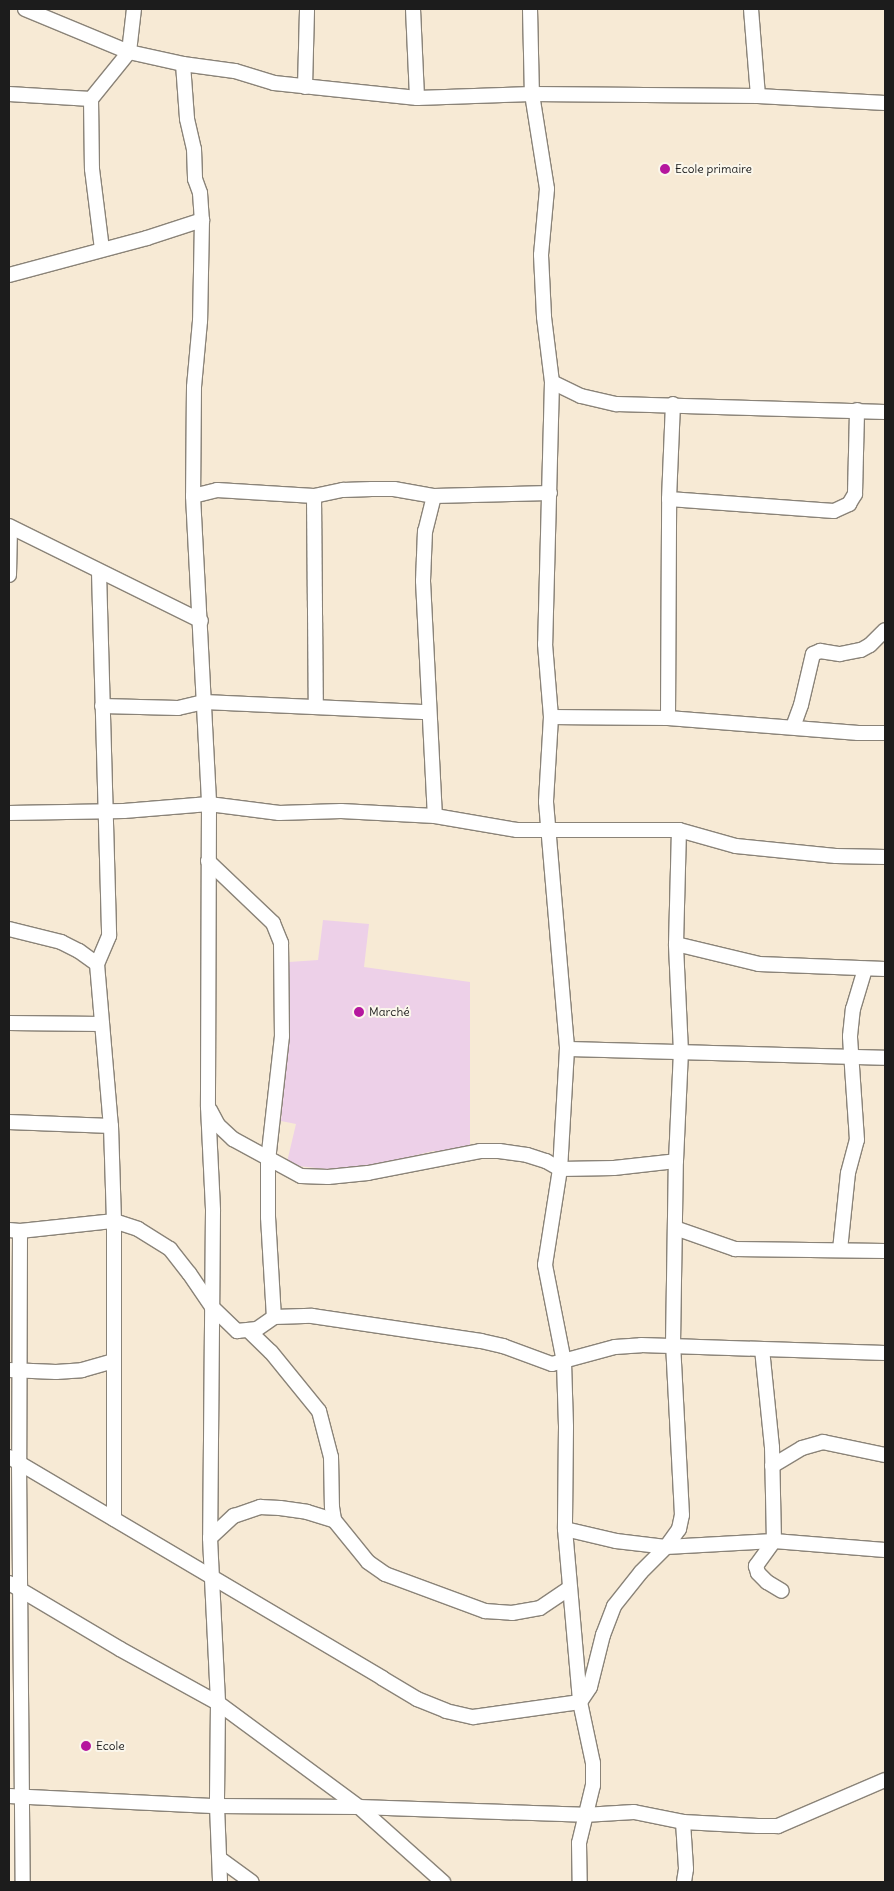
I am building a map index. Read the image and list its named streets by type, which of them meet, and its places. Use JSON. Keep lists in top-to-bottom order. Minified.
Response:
{"places":["Ecole primaire","Marché","Ecole"]}
